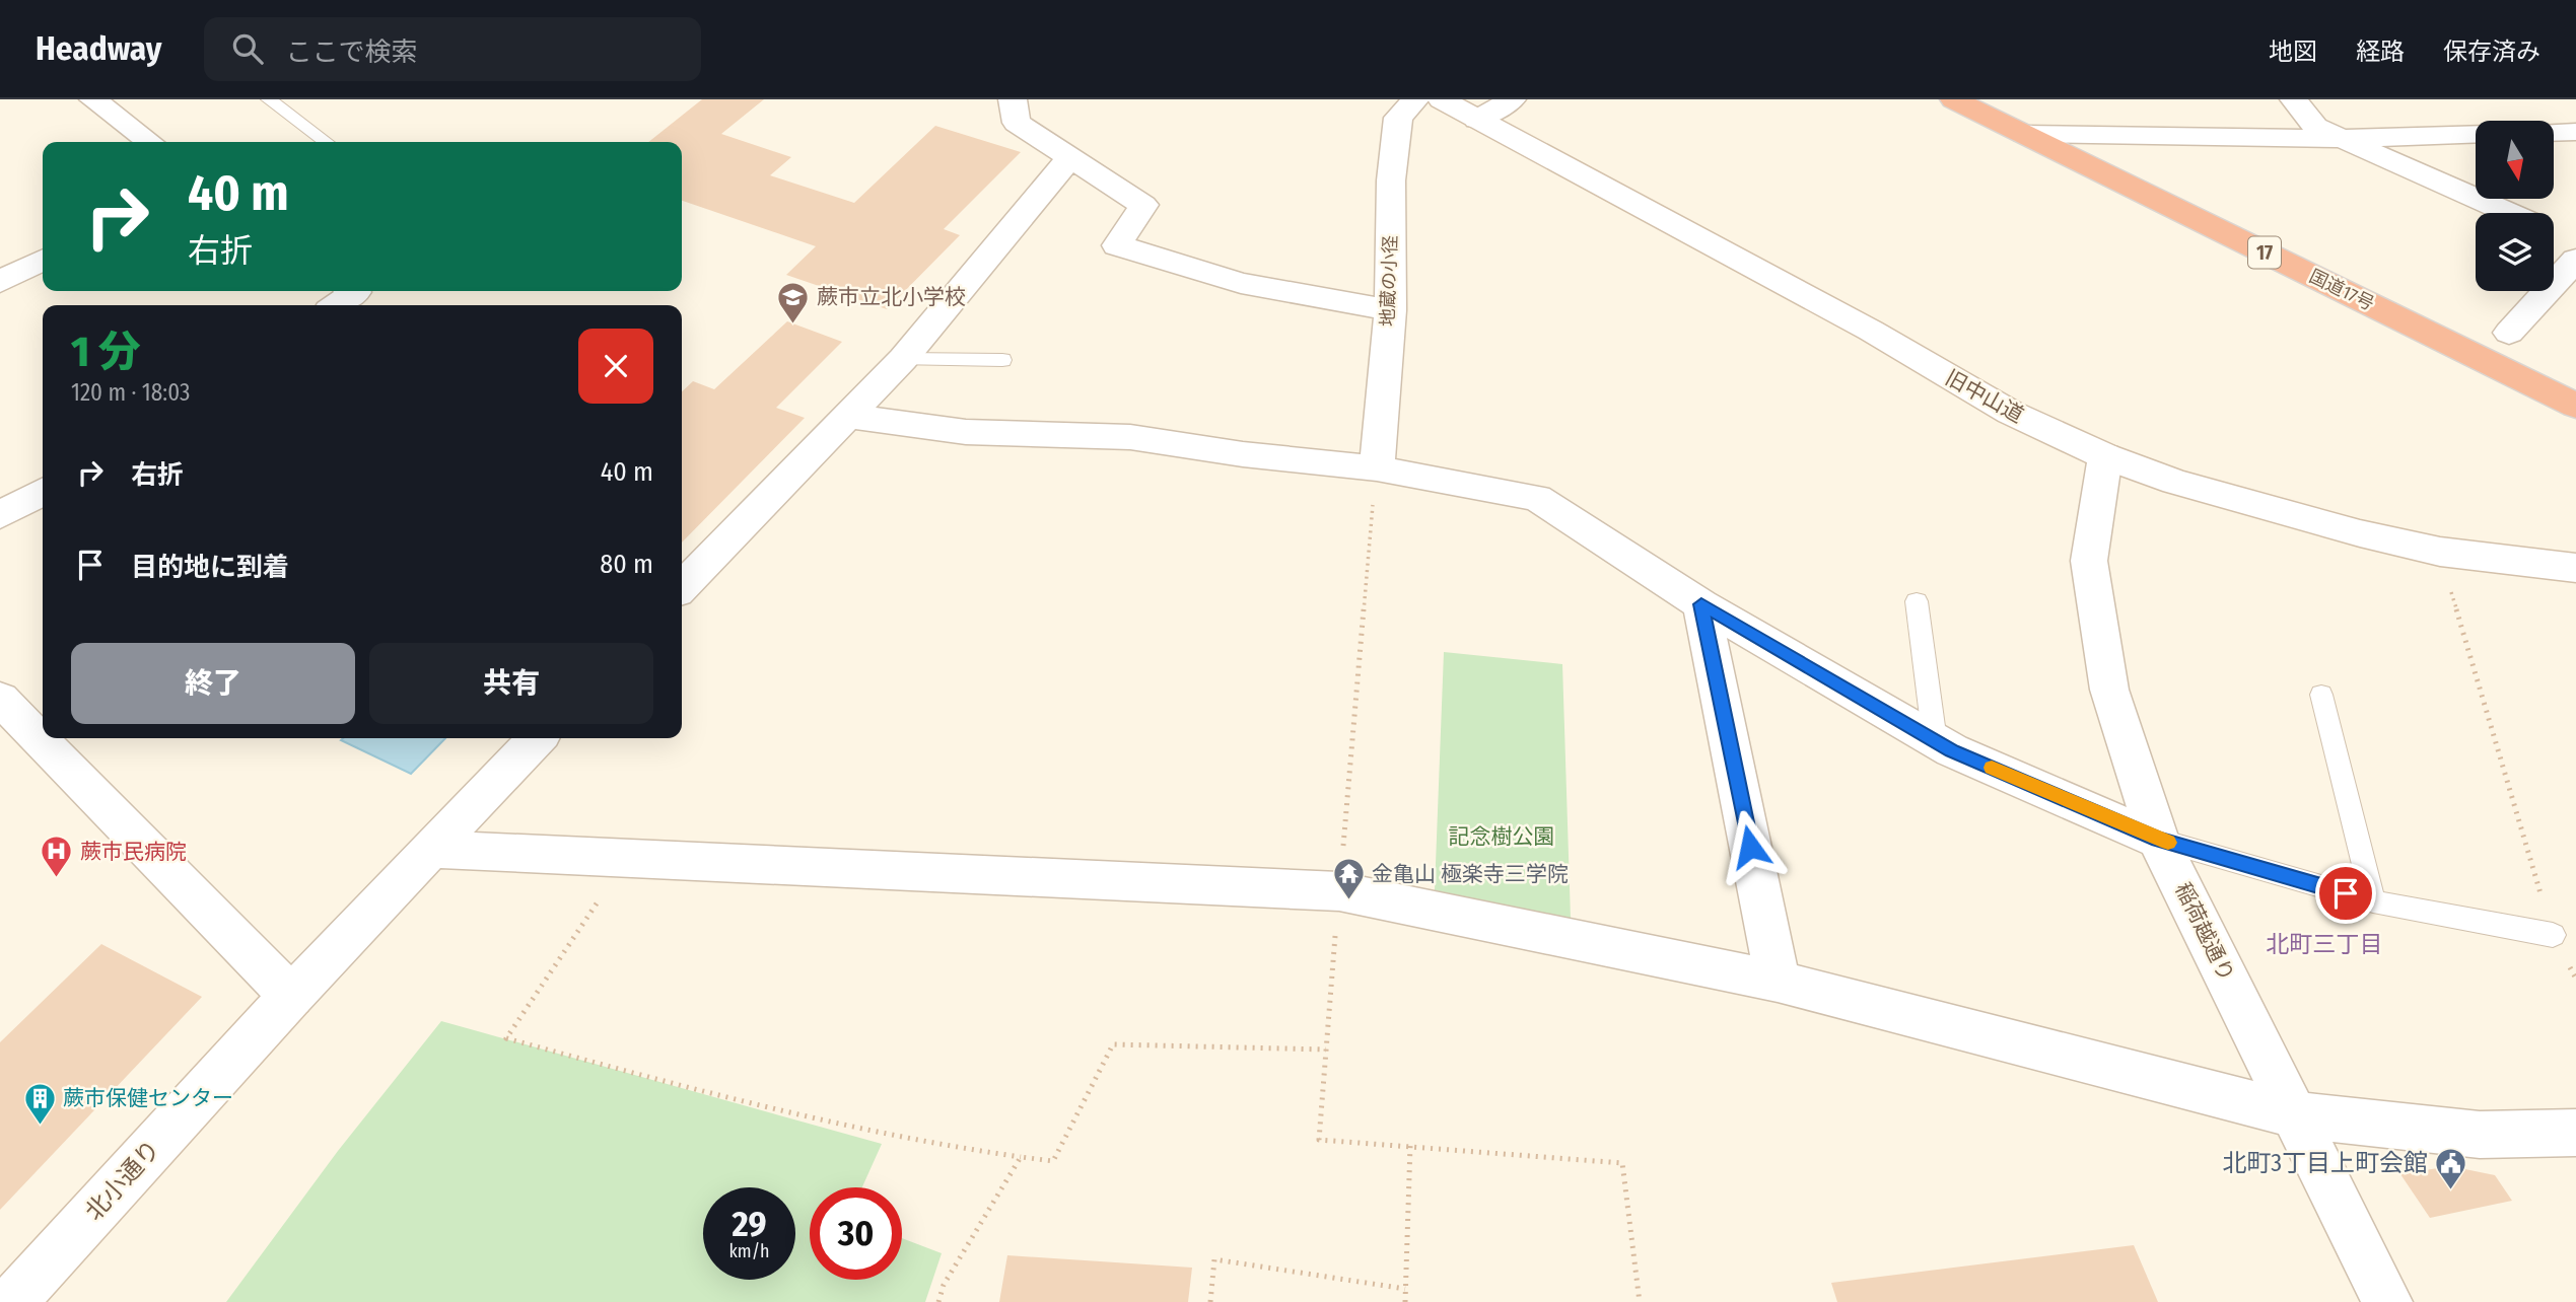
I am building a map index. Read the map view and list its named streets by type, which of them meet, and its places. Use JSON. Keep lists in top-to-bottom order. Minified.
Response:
{"streets":{"highway":["17","国道17号"],"street":["地蔵の小径","旧中山道","稲荷越通り","北小通り"]},"crossings":[["旧中山道","稲荷越通り"]],"districts":["北町三丁目"],"parks":["記念樹公園"],"places":{"school or university":["蕨市立北小学校"],"hospital":["蕨市民病院"],"temple":["金亀山 極楽寺三学院"],"building":["蕨市保健センター"],"public building":["北町3丁目上町会館"]},"north":"bottom","page":{"header":"Headway","search":"ここで検索","nav":["地図","経路","保存済み"],"turn":["40 m","右折"],"heading":["1 分","120 m · 18:03"],"list":[{"name":"右折","value":"40 m"},{"name":"目的地に到着","value":"80 m"}],"buttons":["終了","共有"],"speed":"29 km/h","limit":"30"}}
